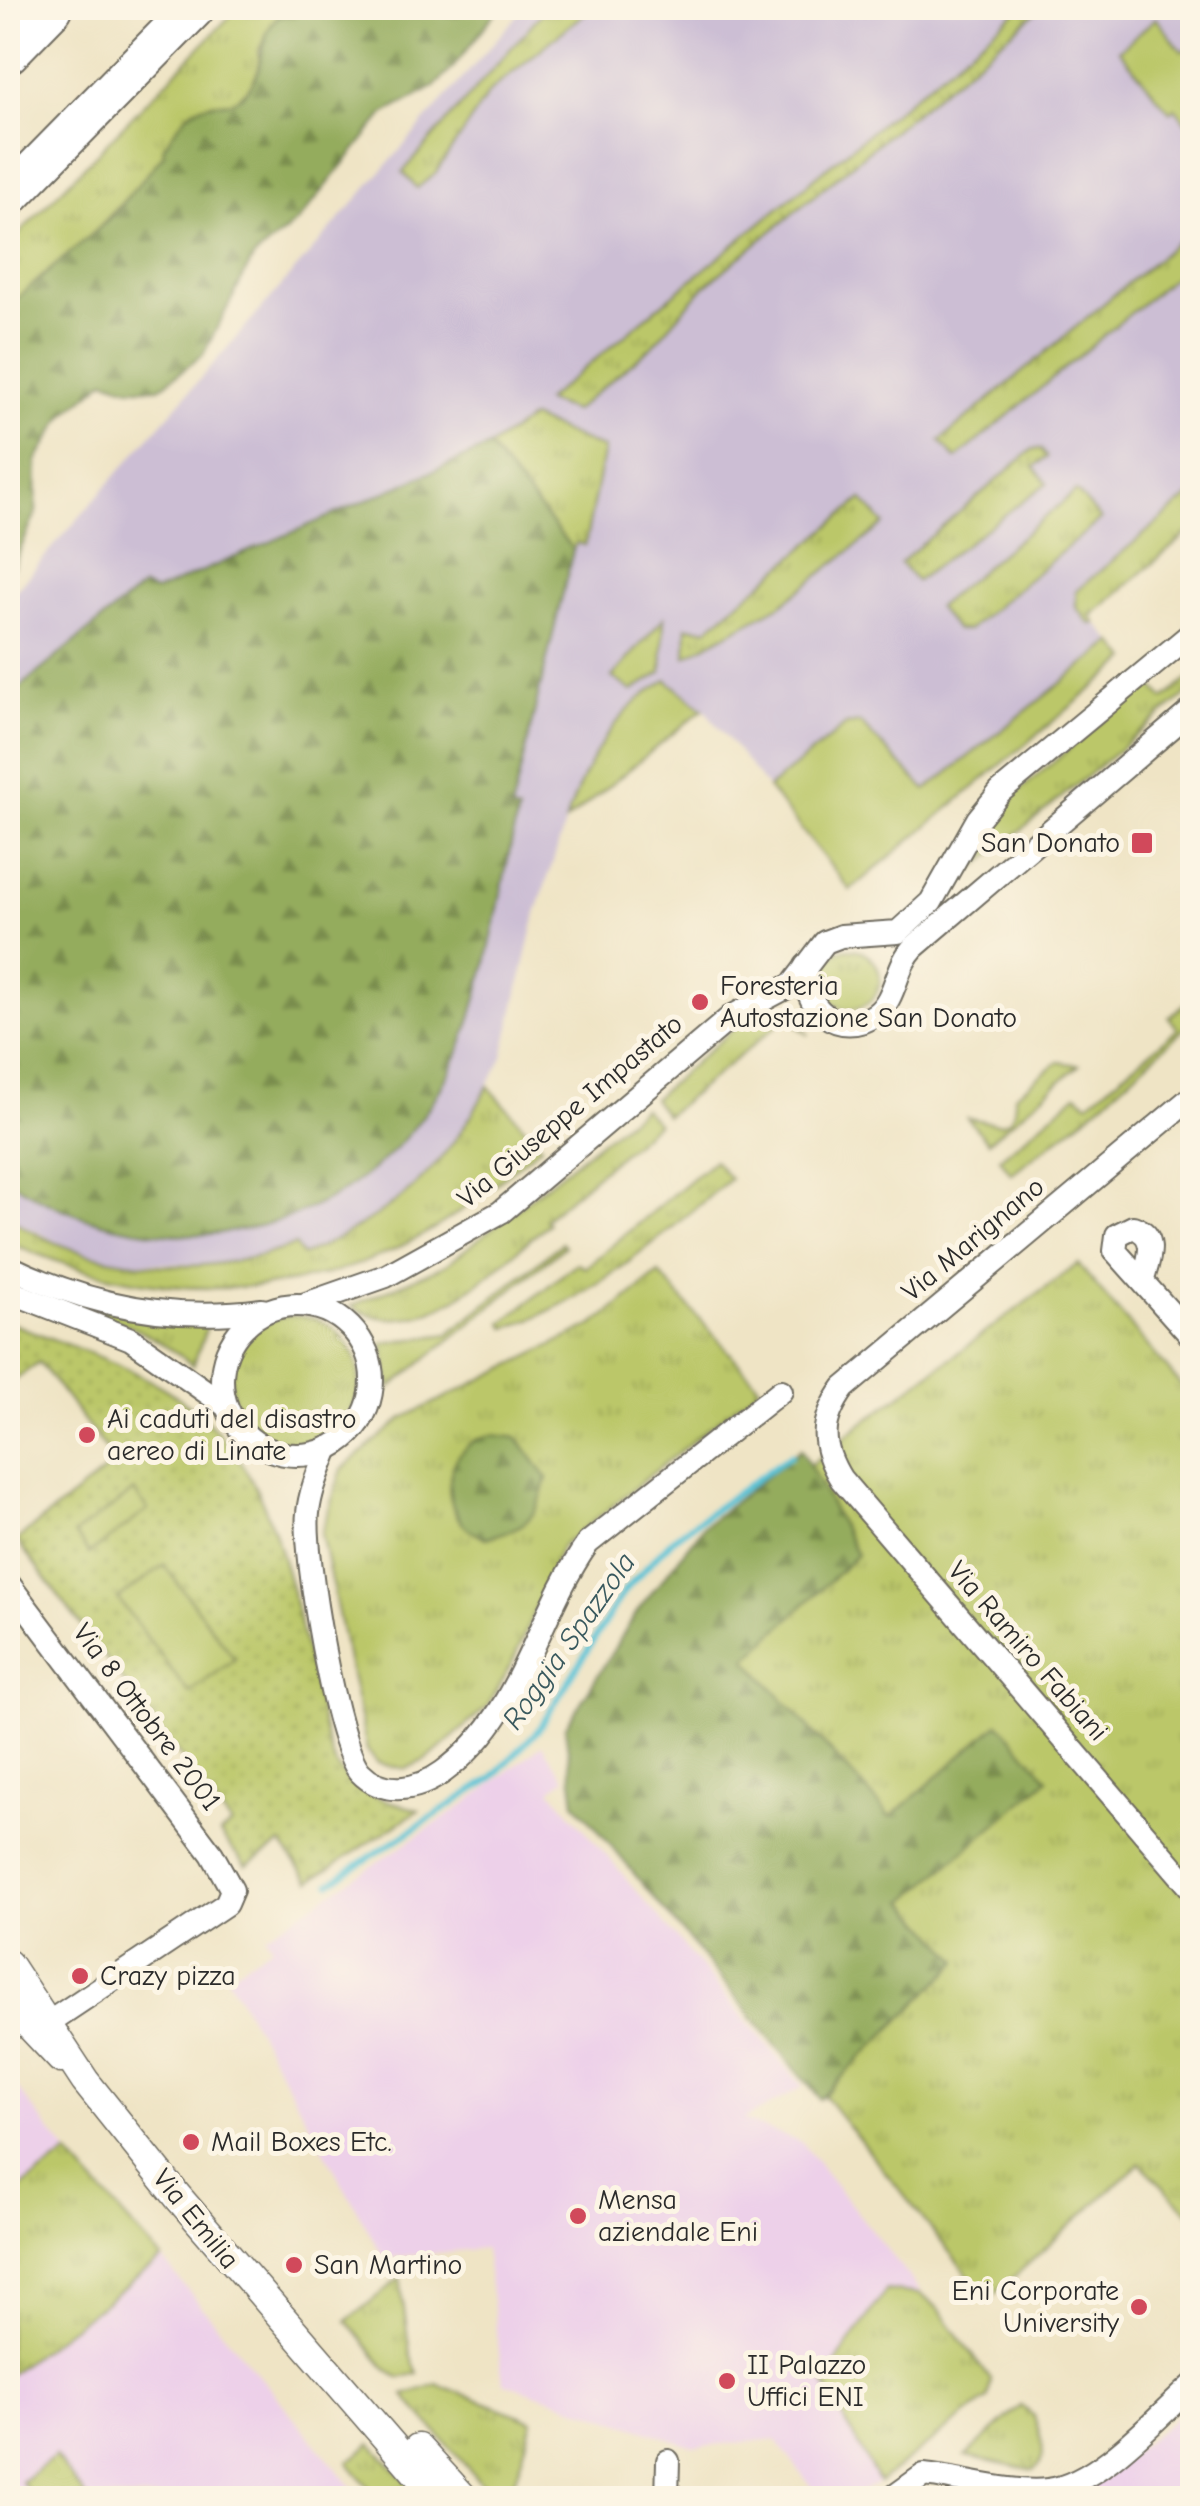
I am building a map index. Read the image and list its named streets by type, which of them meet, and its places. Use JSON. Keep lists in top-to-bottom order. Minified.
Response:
{"streets":{"street":["Via Giuseppe Impastato","Via Marignano","Via Ramiro Fabiani","Via 8 Ottobre 2001","Via Emilia"]},"crossings":[["Via Marignano","Via Ramiro Fabiani"],["Via 8 Ottobre 2001","Via Emilia"]],"water":["Roggia Spazzola"],"places":{"transit":["San Donato"],"other":["Foresteria Autostazione San Donato","Ai caduti del disastro aereo di Linate","Crazy pizza","Mail Boxes Etc.","Mensa aziendale Eni","San Martino","Eni Corporate University","II Palazzo Uffici ENI"]}}
